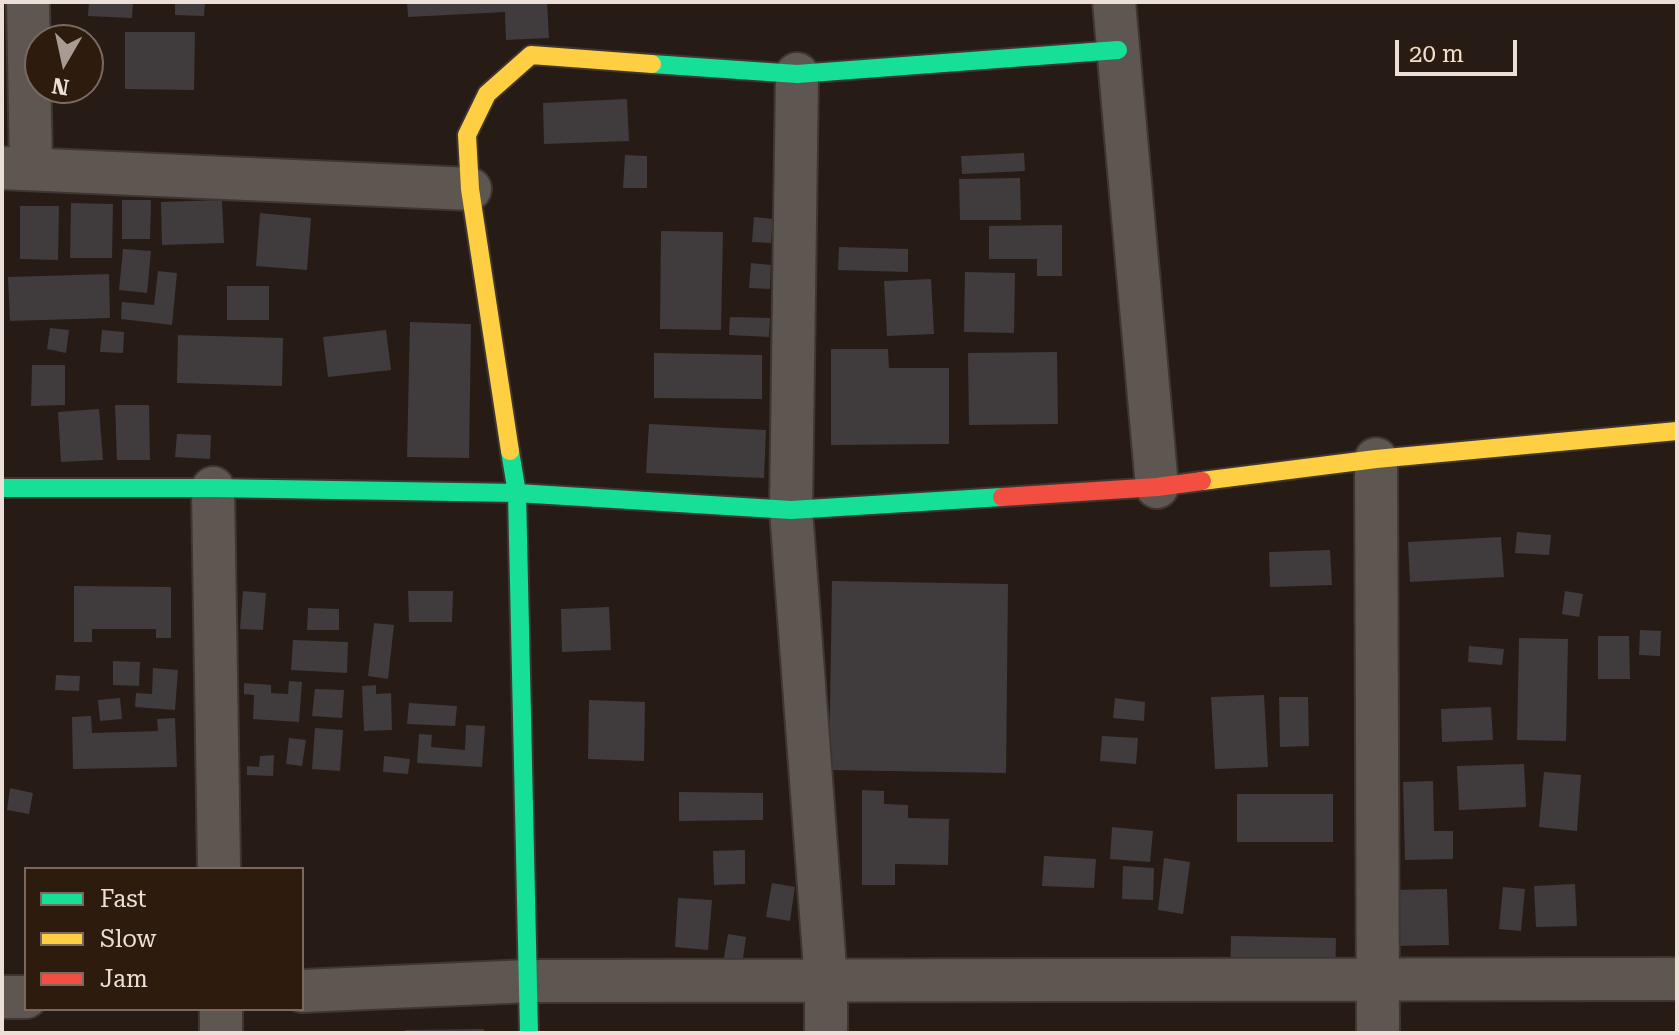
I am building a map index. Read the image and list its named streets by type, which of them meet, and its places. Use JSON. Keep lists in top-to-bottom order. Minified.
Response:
{"legend":["Fast","Slow","Jam"],"scale_bar":"20 m","north":"bottom"}
